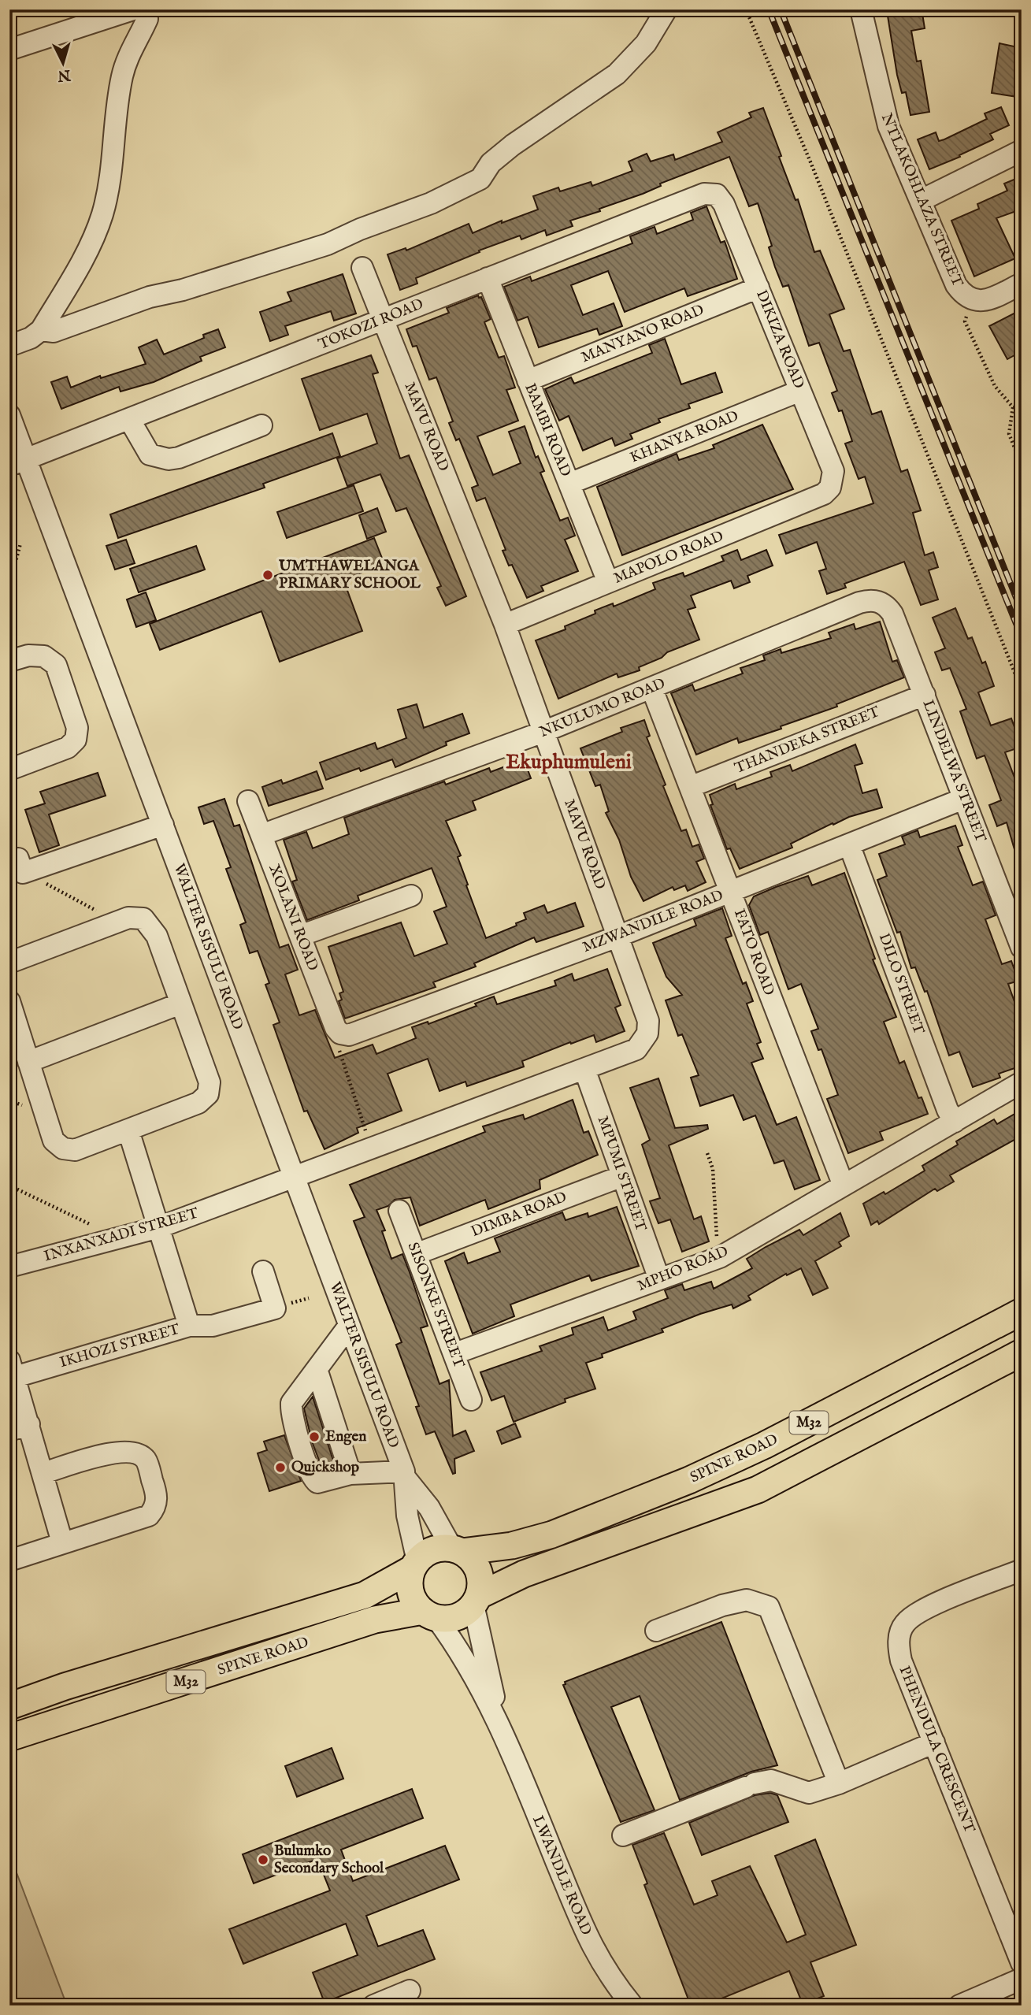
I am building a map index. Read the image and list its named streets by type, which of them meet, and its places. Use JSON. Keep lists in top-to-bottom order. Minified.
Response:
{"streets":{"main road":["M32","SPINE ROAD"],"street":["NTLAKOHLAZA STREET","TOKOZI ROAD","MANYANO ROAD","DIKIZA ROAD","MAVU ROAD","BAMBI ROAD","KHANYA ROAD","MAPOLO ROAD","NKULUMO ROAD","THANDEKA STREET","LINDELWA STREET","XOLANI ROAD","MZWANDILE ROAD","WALTER SISULU ROAD","FATO ROAD","DILO STREET","MPUMI STREET","DIMBA ROAD","INXANXADI STREET","MPHO ROAD","SISONKE STREET","IKHOZI STREET","PHENDULA CRESCENT","LWANDLE ROAD"]},"crossings":[["TOKOZI ROAD","DIKIZA ROAD"],["TOKOZI ROAD","MAVU ROAD"],["TOKOZI ROAD","BAMBI ROAD"],["TOKOZI ROAD","WALTER SISULU ROAD"],["MANYANO ROAD","DIKIZA ROAD"],["MANYANO ROAD","BAMBI ROAD"],["DIKIZA ROAD","KHANYA ROAD"],["DIKIZA ROAD","MAPOLO ROAD"],["MAVU ROAD","MAPOLO ROAD"],["MAVU ROAD","NKULUMO ROAD"],["MAVU ROAD","MZWANDILE ROAD"],["MAVU ROAD","WALTER SISULU ROAD"],["MAVU ROAD","MPUMI STREET"],["MAVU ROAD","INXANXADI STREET"],["BAMBI ROAD","KHANYA ROAD"],["BAMBI ROAD","MAPOLO ROAD"],["NKULUMO ROAD","LINDELWA STREET"],["NKULUMO ROAD","XOLANI ROAD"],["NKULUMO ROAD","FATO ROAD"],["THANDEKA STREET","LINDELWA STREET"],["THANDEKA STREET","FATO ROAD"],["LINDELWA STREET","MZWANDILE ROAD"],["XOLANI ROAD","MZWANDILE ROAD"],["MZWANDILE ROAD","FATO ROAD"],["MZWANDILE ROAD","DILO STREET"],["WALTER SISULU ROAD","INXANXADI STREET"],["WALTER SISULU ROAD","SPINE ROAD"],["WALTER SISULU ROAD","LWANDLE ROAD"],["FATO ROAD","MPHO ROAD"],["DILO STREET","MPHO ROAD"],["MPUMI STREET","DIMBA ROAD"],["MPUMI STREET","MPHO ROAD"],["DIMBA ROAD","SISONKE STREET"],["INXANXADI STREET","IKHOZI STREET"],["MPHO ROAD","SISONKE STREET"],["SPINE ROAD","LWANDLE ROAD"]],"districts":["Ekuphumuleni"],"places":["UMTHAWELANGA PRIMARY SCHOOL","Engen","Quickshop","Bulumko Secondary School"],"north":"bottom"}
